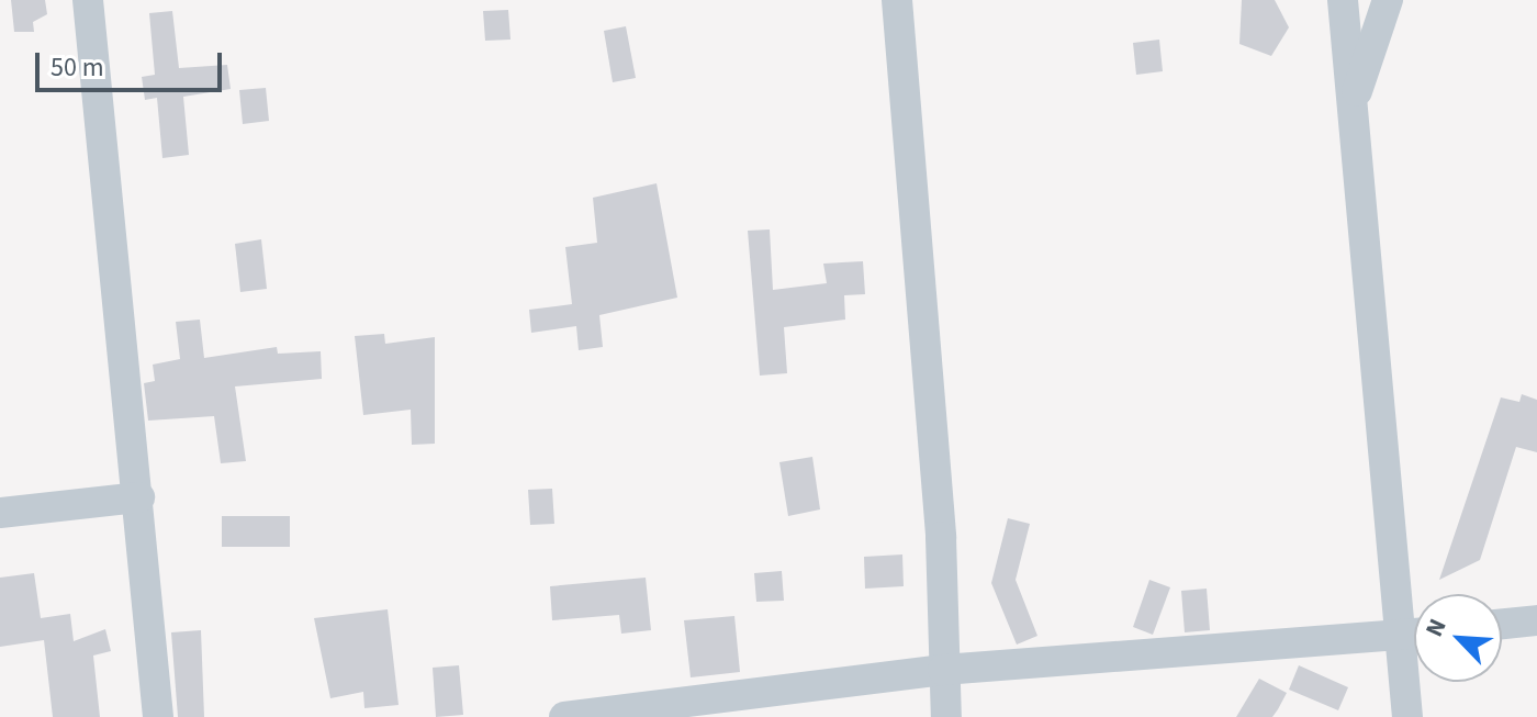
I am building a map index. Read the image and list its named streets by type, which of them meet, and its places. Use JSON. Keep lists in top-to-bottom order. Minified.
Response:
{"scale_bar":"50 m","north":"top left"}
